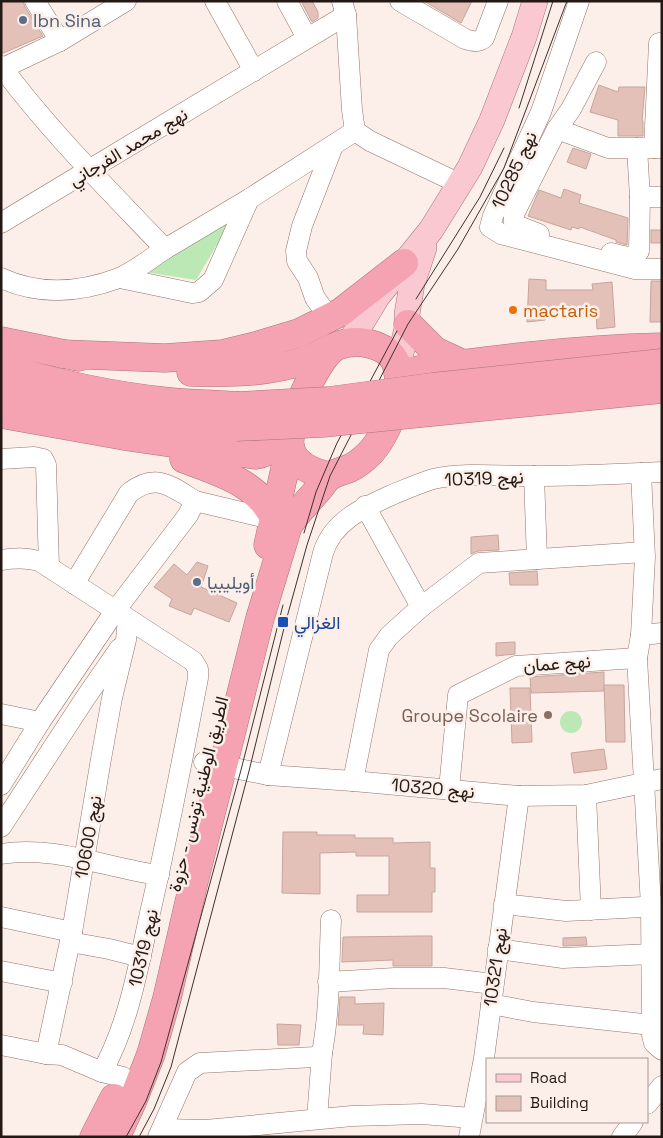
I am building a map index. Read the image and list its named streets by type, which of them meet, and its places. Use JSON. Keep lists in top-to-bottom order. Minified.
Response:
{"streets":{"highway":["الطريق الوطنية تونس - حزوة"],"street":["نهج محمد الفرجاني","نهج 10285","نهج 10319","نهج عمان","نهج 10320","نهج 10600","نهج 10321"]},"crossings":[["نهج 10319","نهج 10320"],["نهج 10319","الطريق الوطنية تونس - حزوة"],["نهج 10319","نهج 10600"],["نهج عمان","نهج 10320"],["نهج 10320","الطريق الوطنية تونس - حزوة"],["نهج 10320","نهج 10321"]],"places":{"other":["Ibn Sina","mactaris","أويليبيا","Groupe Scolaire"],"transit":["الغزالي"]},"legend":["Road","Building"]}
